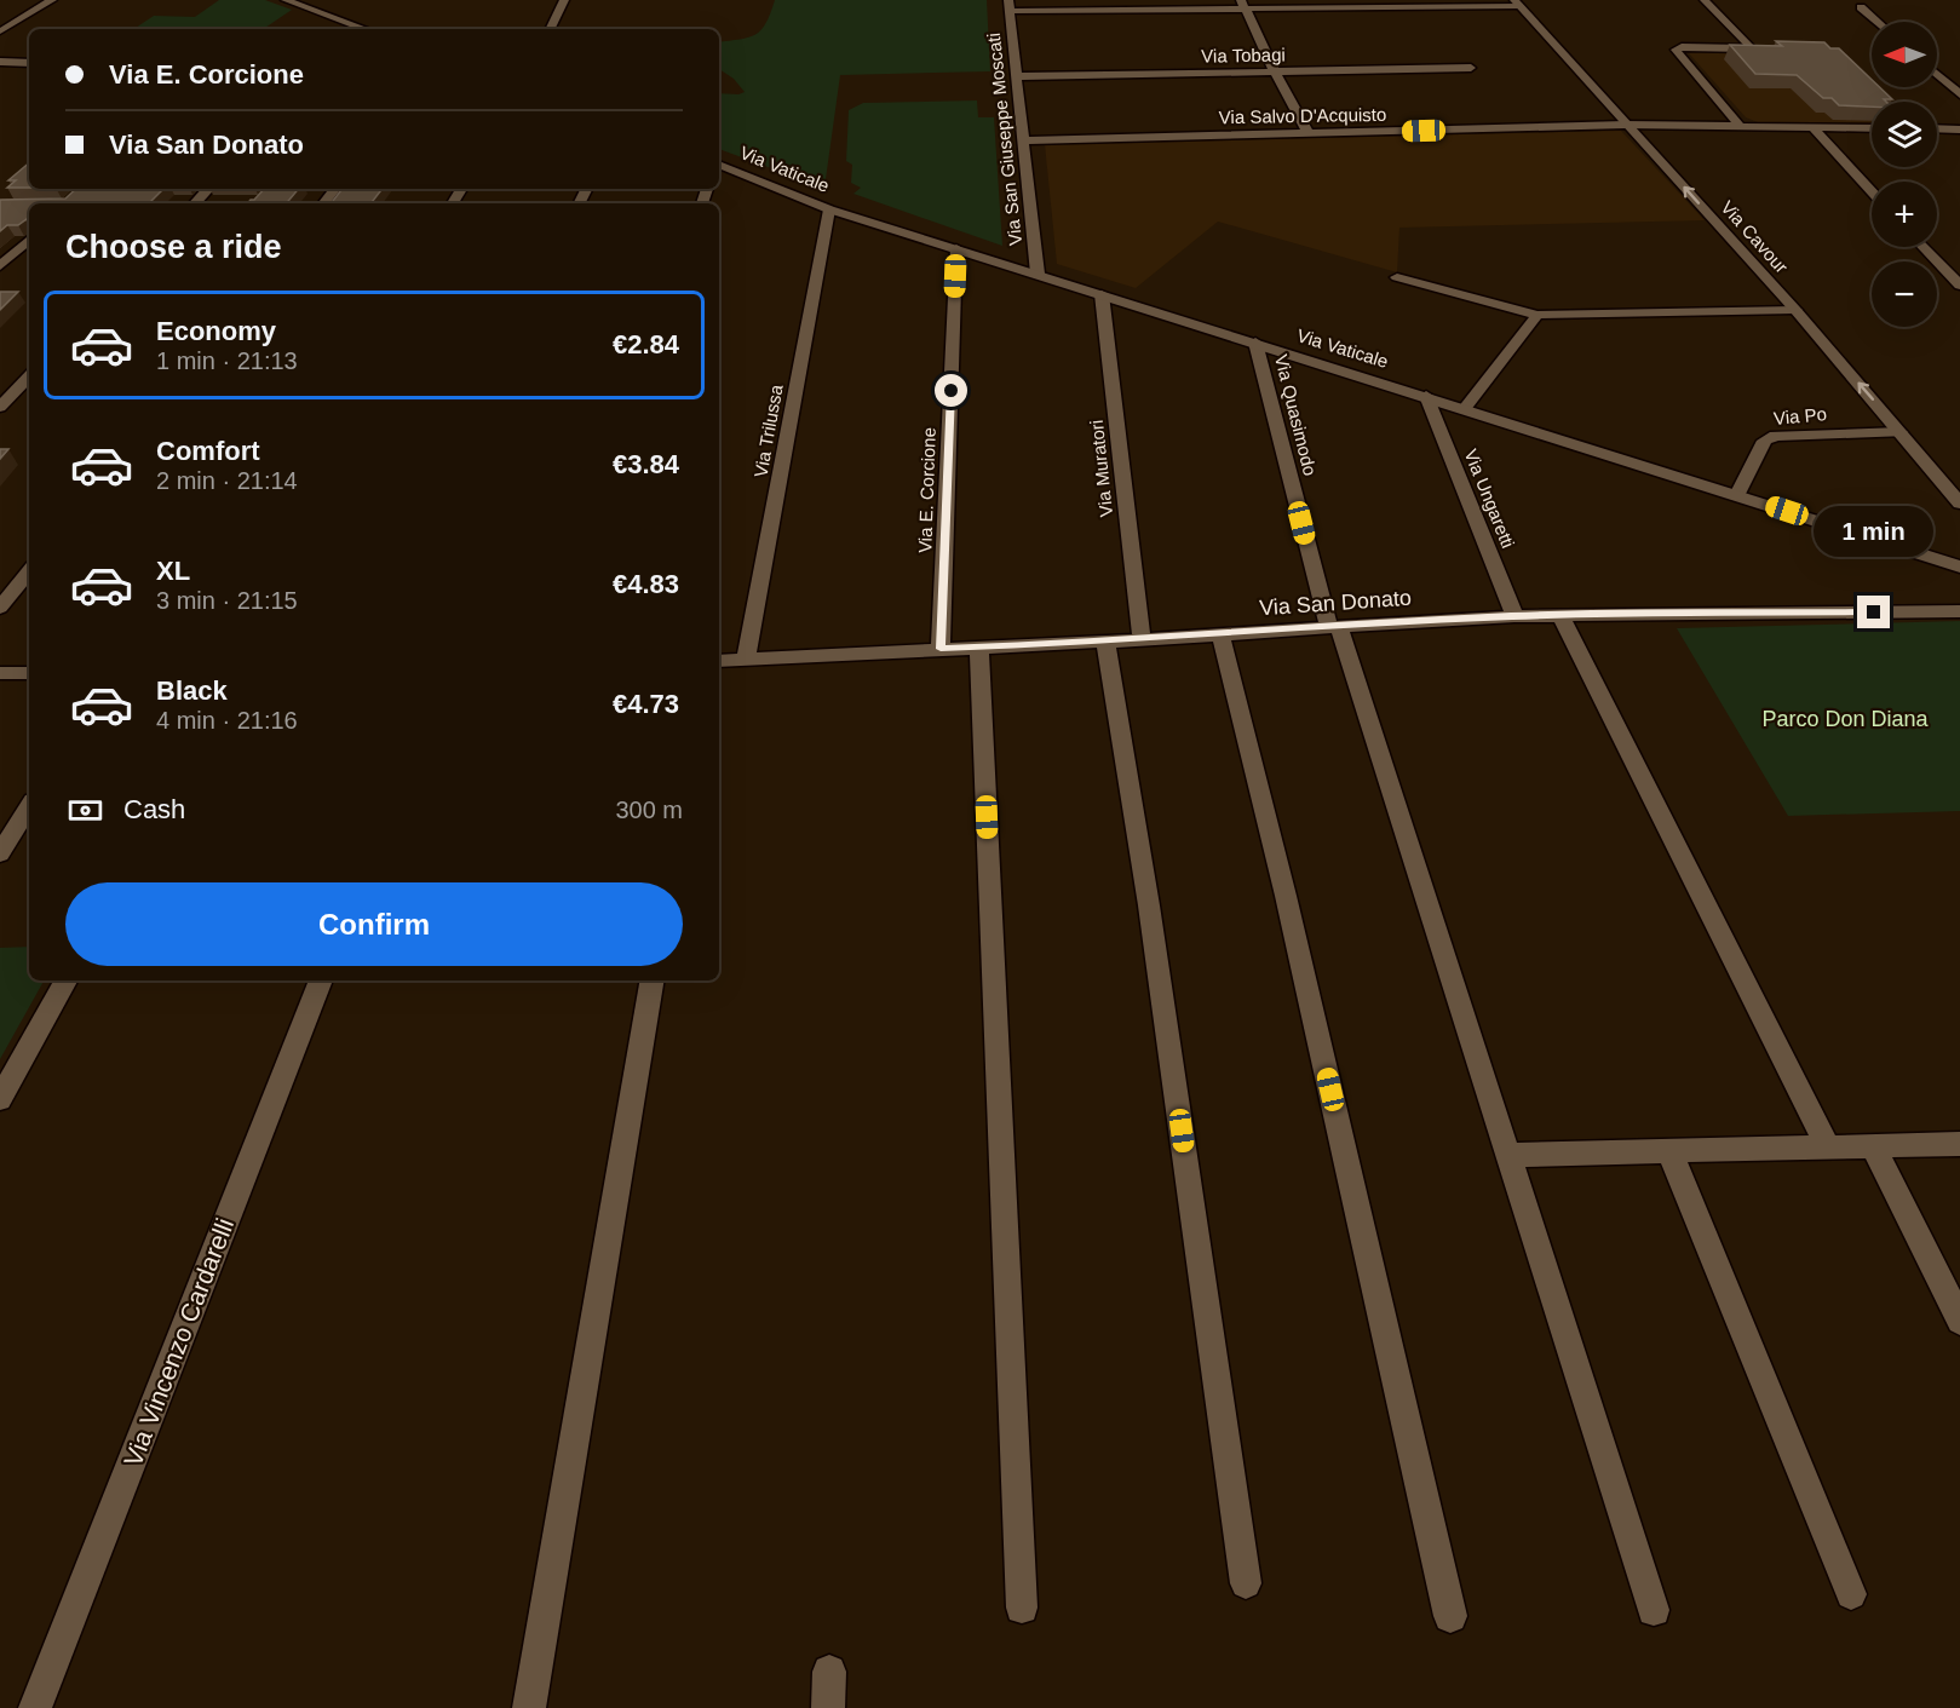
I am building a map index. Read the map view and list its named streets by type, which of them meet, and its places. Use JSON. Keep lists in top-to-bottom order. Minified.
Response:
{"streets":{"street":["Via Tobagi","Via Salvo D'Acquisto","Via San Giuseppe Moscati","Via Vaticale","Via Cavour","Via Quasimodo","Via Po","Via Trilussa","Via Muratori","Via E. Corcione","Via Ungaretti","Via San Donato","Via Vincenzo Cardarelli"]},"crossings":[["Via Tobagi","Via San Giuseppe Moscati"],["Via Salvo D'Acquisto","Via San Giuseppe Moscati"],["Via Salvo D'Acquisto","Via Cavour"],["Via San Giuseppe Moscati","Via Vaticale"],["Via Vaticale","Via Quasimodo"],["Via Vaticale","Via Po"],["Via Vaticale","Via Trilussa"],["Via Vaticale","Via Muratori"],["Via Vaticale","Via E. Corcione"],["Via Vaticale","Via Ungaretti"],["Via Cavour","Via Po"],["Via Quasimodo","Via San Donato"],["Via Trilussa","Via San Donato"],["Via Muratori","Via San Donato"],["Via E. Corcione","Via San Donato"],["Via Ungaretti","Via San Donato"]],"parks":["Parco Don Diana"],"north":"left","page":{"map_buttons":["+","−"],"banner":["Via E. Corcione","Via San Donato"],"heading":"Choose a ride","list":[{"name":"Economy","note":"1 min · 21:13","value":"€2.84"},{"name":"Comfort","note":"2 min · 21:14","value":"€3.84"},{"name":"XL","note":"3 min · 21:15","value":"€4.83"},{"name":"Black","note":"4 min · 21:16","value":"€4.73"}],"bubble":"1 min","pay":["Cash","300 m"],"buttons":"Confirm"}}
